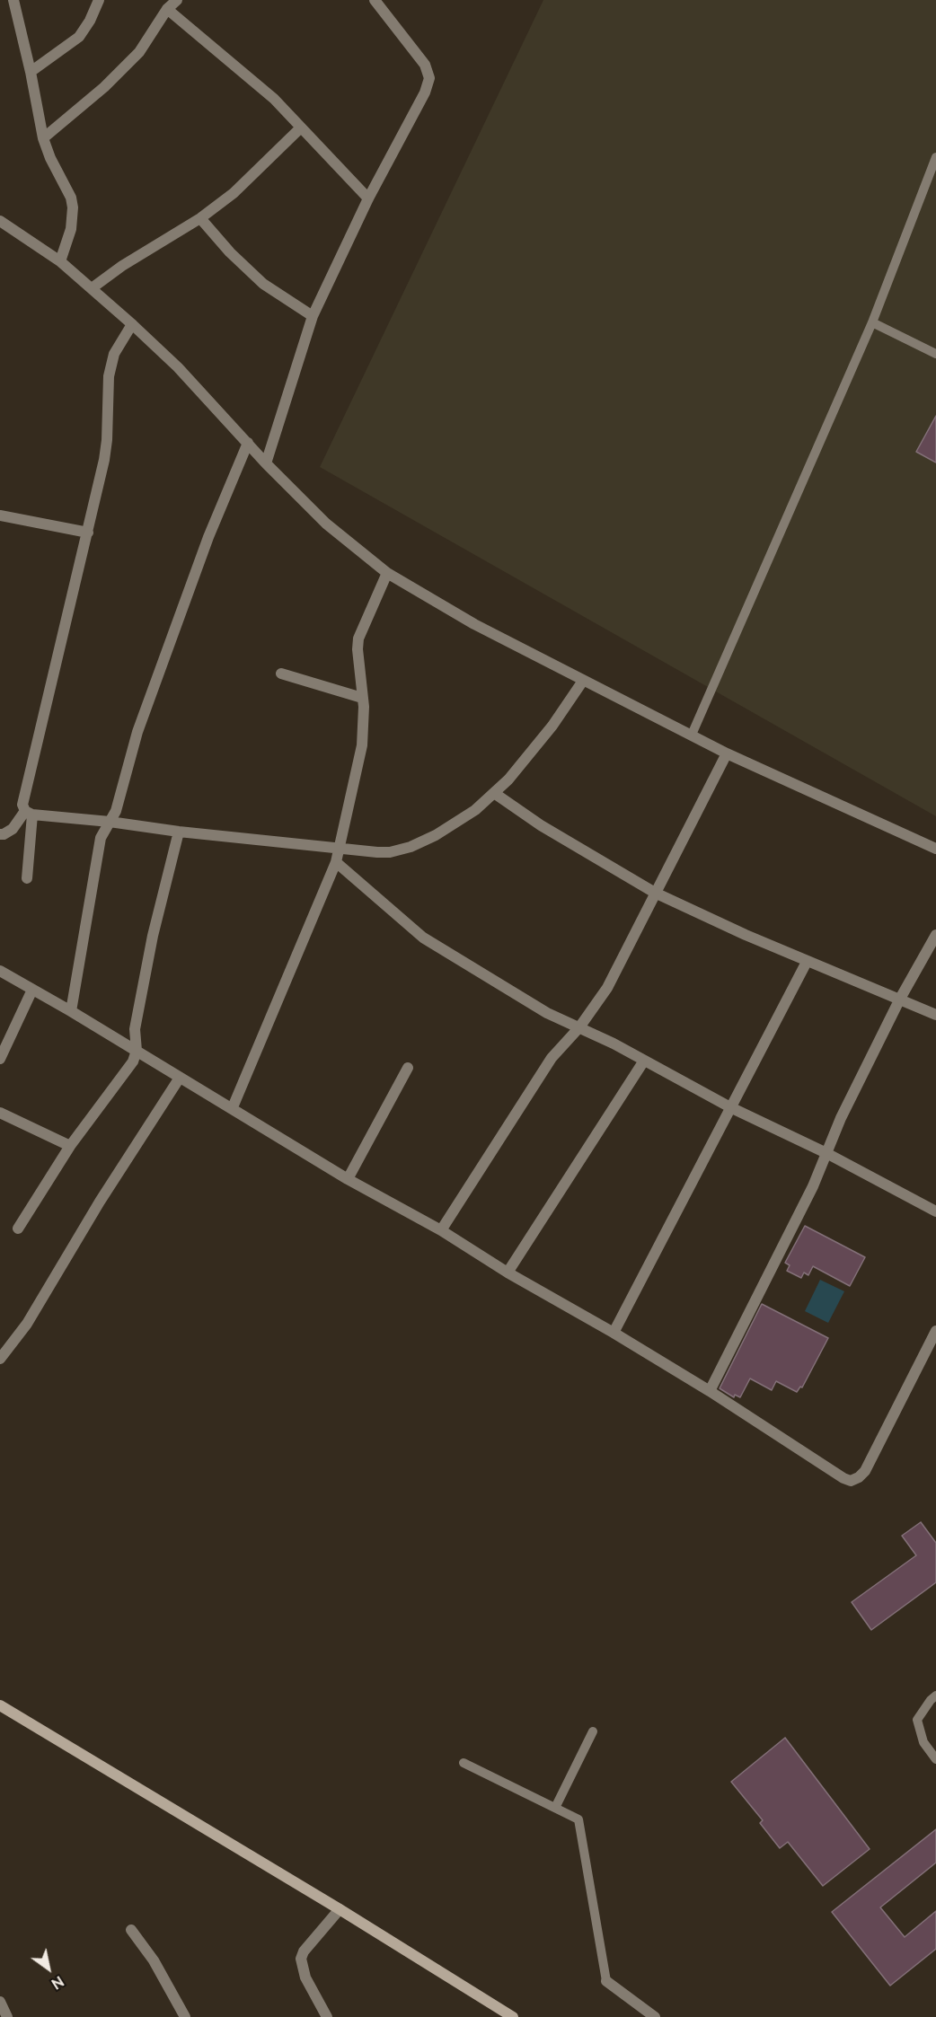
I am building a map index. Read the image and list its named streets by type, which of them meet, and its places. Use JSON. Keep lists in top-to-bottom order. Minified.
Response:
{"north":"bottom right"}
